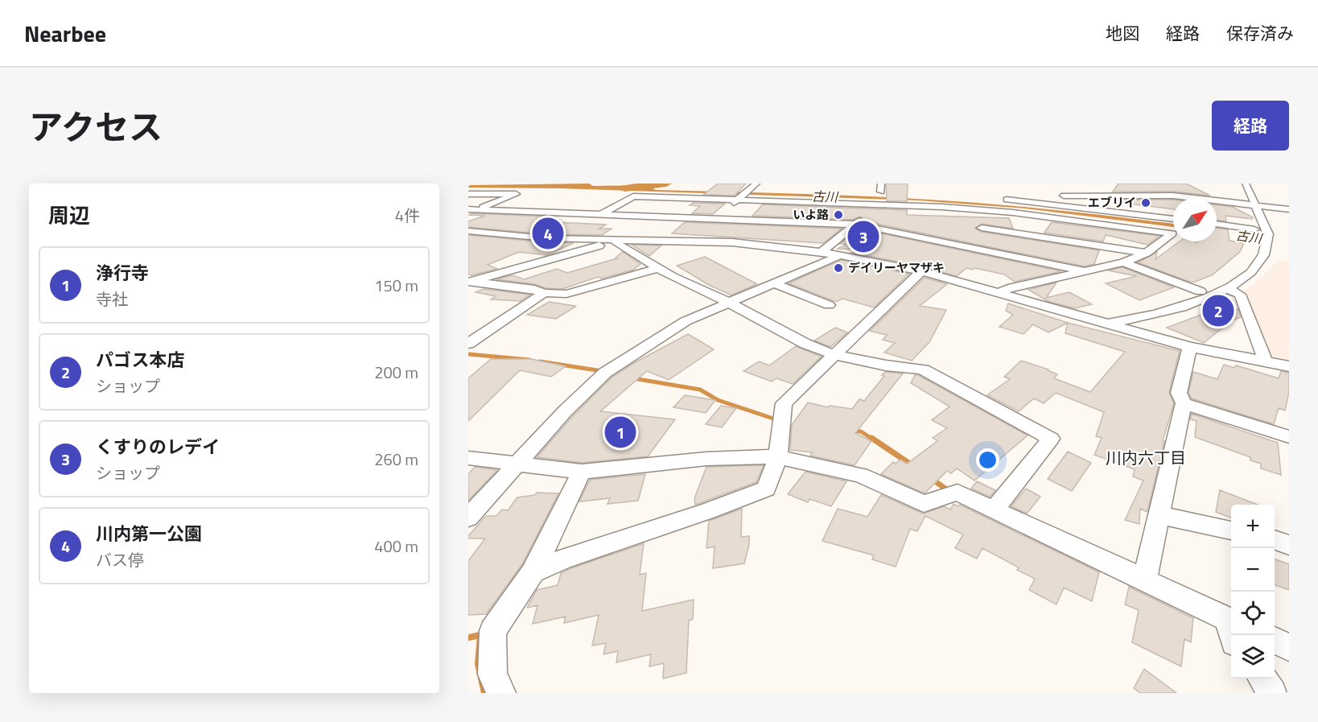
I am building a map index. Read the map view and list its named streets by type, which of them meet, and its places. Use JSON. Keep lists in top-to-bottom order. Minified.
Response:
{"districts":["川内六丁目"],"water":["古川"],"places":["エブリイ","いよ路","デイリーヤマザキ"],"north":"top right","page":{"header":"Nearbee","nav":["地図","経路","保存済み"],"title":"アクセス","buttons":"経路","heading":["周辺","4件"],"pins":["4","3","2","1"],"list":[{"mark":"1","name":"浄行寺","note":"寺社","value":"150 m"},{"mark":"2","name":"パゴス本店","note":"ショップ","value":"200 m"},{"mark":"3","name":"くすりのレデイ","note":"ショップ","value":"260 m"},{"mark":"4","name":"川内第一公園","note":"バス停","value":"400 m"}],"map_buttons":["+","−"]}}
